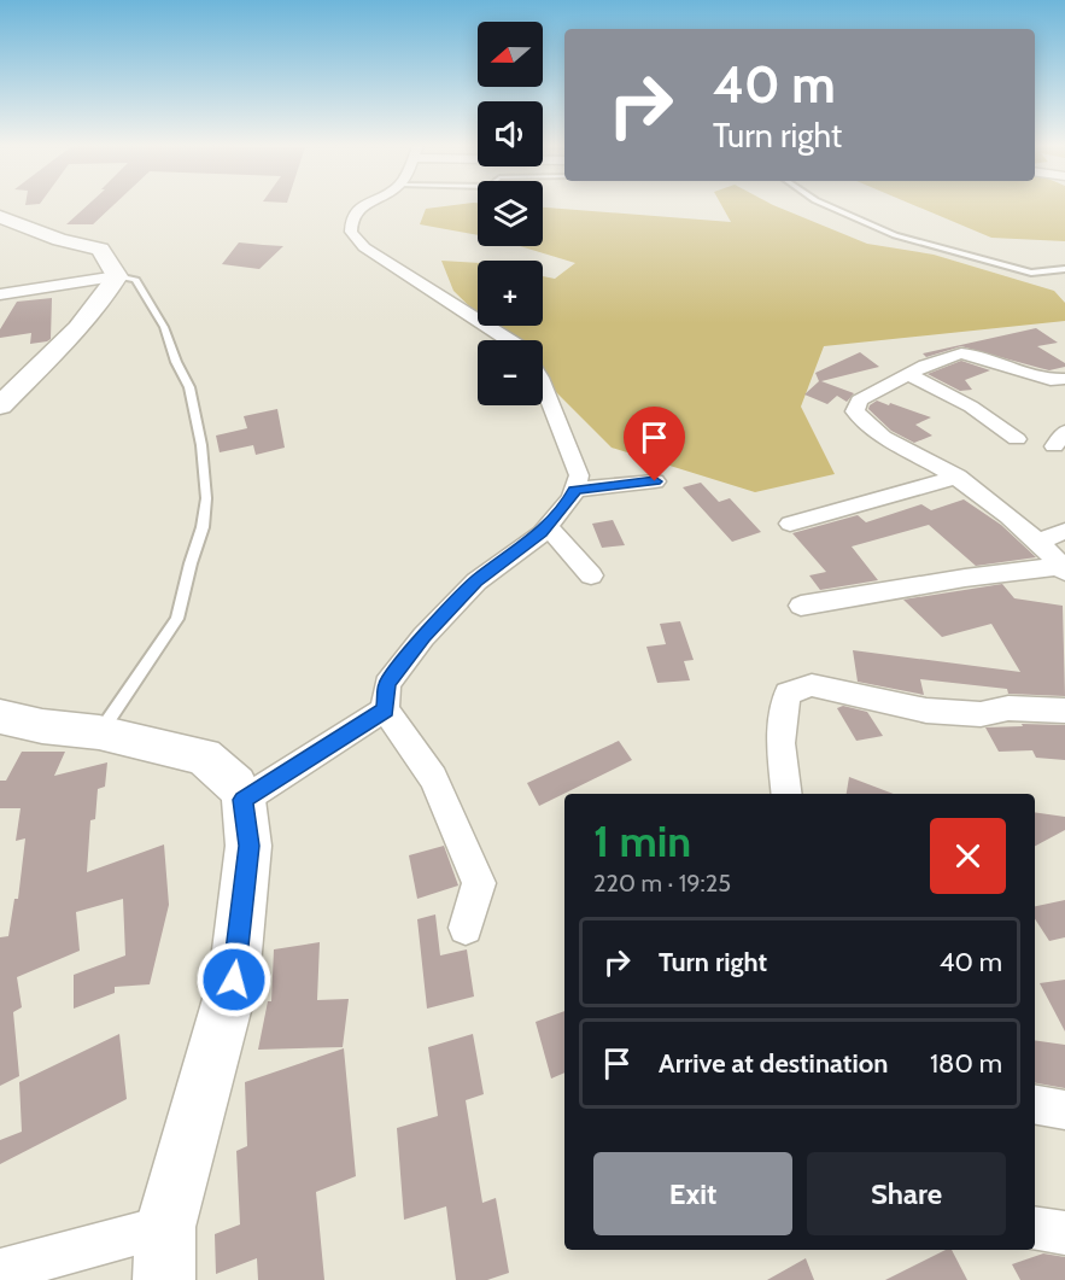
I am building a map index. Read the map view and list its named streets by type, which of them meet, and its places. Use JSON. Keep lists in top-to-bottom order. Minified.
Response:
{"north":"left","page":{"map_buttons":["+","−"],"turn":["40 m","Turn right"],"heading":["1 min","220 m · 19:25"],"list":[{"name":"Turn right","value":"40 m"},{"name":"Arrive at destination","value":"180 m"}],"buttons":["Exit","Share"]}}
